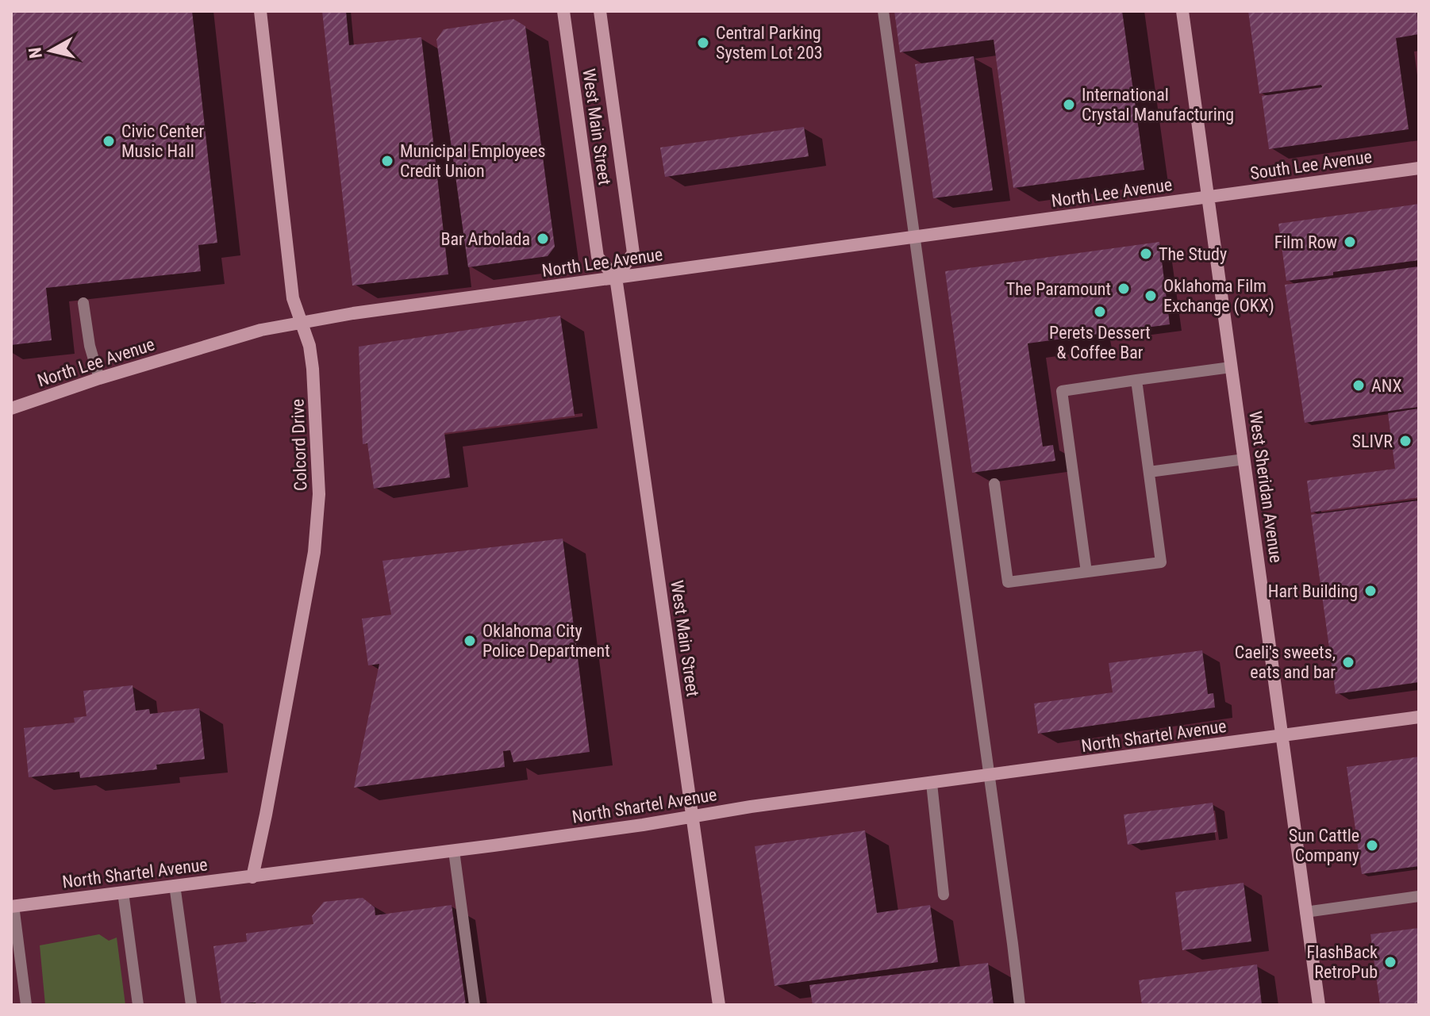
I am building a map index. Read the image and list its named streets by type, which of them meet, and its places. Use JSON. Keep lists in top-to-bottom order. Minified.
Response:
{"streets":{"street":["West Main Street","South Lee Avenue","North Lee Avenue","Colcord Drive","West Sheridan Avenue","North Shartel Avenue"]},"crossings":[["West Main Street","North Lee Avenue"],["West Main Street","North Shartel Avenue"],["South Lee Avenue","North Lee Avenue"],["South Lee Avenue","West Sheridan Avenue"],["North Lee Avenue","Colcord Drive"],["North Lee Avenue","West Sheridan Avenue"],["Colcord Drive","North Shartel Avenue"],["West Sheridan Avenue","North Shartel Avenue"]],"places":["Central Parking System Lot 203","International Crystal Manufacturing","Civic Center Music Hall","Municipal Employees Credit Union","Bar Arbolada","Film Row","The Study","The Paramount","Oklahoma Film Exchange (OKX)","Perets Dessert & Coffee Bar","ANX","SLIVR","Hart Building","Oklahoma City Police Department","Caeli's sweets, eats and bar","Sun Cattle Company","FlashBack RetroPub"],"north":"left"}
